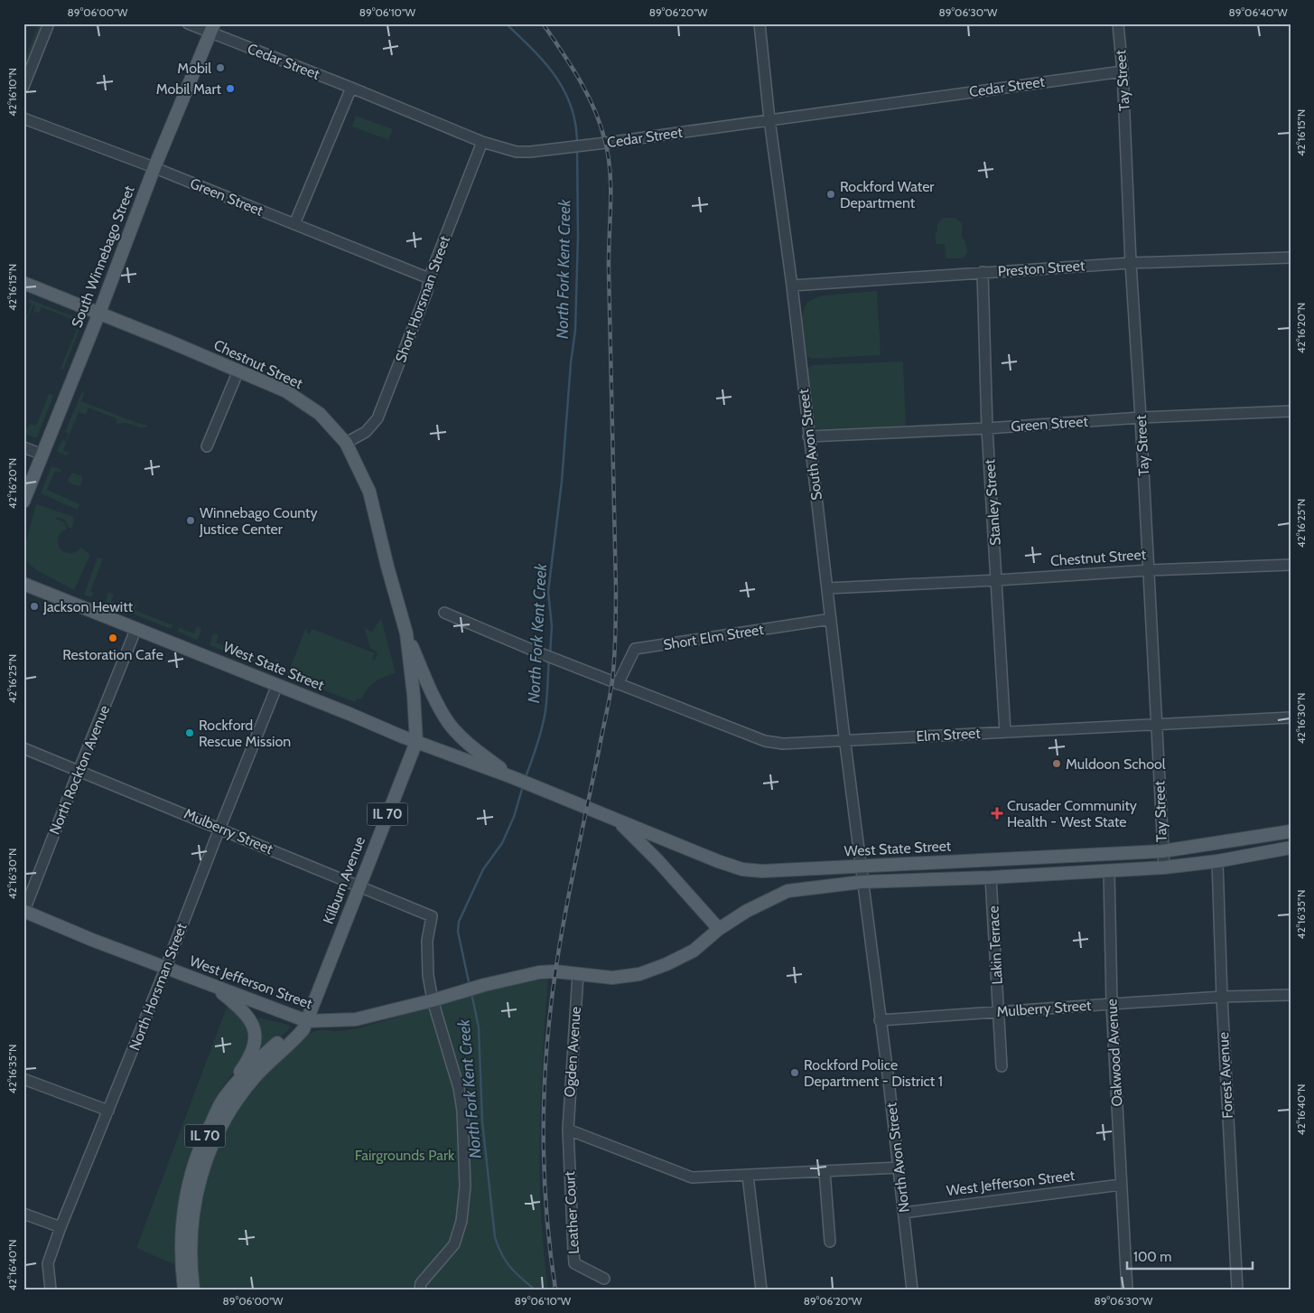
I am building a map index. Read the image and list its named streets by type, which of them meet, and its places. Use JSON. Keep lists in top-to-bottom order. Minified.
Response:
{"streets":{"main road":["South Winnebago Street","Chestnut Street","West State Street","IL 70","Kilburn Avenue","West Jefferson Street"],"street":["Cedar Street","Tay Street","Green Street","Preston Street","Short Horsman Street","South Avon Street","Stanley Street","Short Elm Street","Elm Street","North Rockton Avenue","Mulberry Street","Lakin Terrace","North Horsman Street","Ogden Avenue","Oakwood Avenue","Forest Avenue","North Avon Street","Leather Court"]},"crossings":[["Cedar Street","Tay Street"],["Cedar Street","South Winnebago Street"],["Cedar Street","Short Horsman Street"],["Cedar Street","South Avon Street"],["Tay Street","Green Street"],["Tay Street","Preston Street"],["Tay Street","Chestnut Street"],["Tay Street","West State Street"],["Tay Street","Elm Street"],["Green Street","South Winnebago Street"],["Green Street","Short Horsman Street"],["Green Street","South Avon Street"],["Green Street","Stanley Street"],["South Winnebago Street","Chestnut Street"],["Preston Street","South Avon Street"],["Preston Street","Stanley Street"],["Short Horsman Street","Chestnut Street"],["Chestnut Street","South Avon Street"],["Chestnut Street","Stanley Street"],["Chestnut Street","Kilburn Avenue"],["South Avon Street","Short Elm Street"],["South Avon Street","West State Street"],["South Avon Street","Elm Street"],["South Avon Street","North Avon Street"],["Stanley Street","Elm Street"],["Short Elm Street","Elm Street"],["West State Street","North Rockton Avenue"],["West State Street","Kilburn Avenue"],["West State Street","North Horsman Street"],["West State Street","North Avon Street"],["North Rockton Avenue","Mulberry Street"],["North Rockton Avenue","West Jefferson Street"],["IL 70","Kilburn Avenue"],["IL 70","West Jefferson Street"],["Mulberry Street","Kilburn Avenue"],["Mulberry Street","Lakin Terrace"],["Mulberry Street","West Jefferson Street"],["Mulberry Street","North Horsman Street"],["Mulberry Street","Oakwood Avenue"],["Mulberry Street","Forest Avenue"],["Mulberry Street","North Avon Street"],["Kilburn Avenue","West Jefferson Street"],["West Jefferson Street","North Horsman Street"],["West Jefferson Street","Ogden Avenue"],["West Jefferson Street","Oakwood Avenue"],["West Jefferson Street","North Avon Street"],["Ogden Avenue","Leather Court"]],"water":["North Fork Kent Creek"],"parks":["Fairgrounds Park"],"places":{"other":["Mobil","Mobil Mart","Rockford Water Department","Winnebago County Justice Center","Jackson Hewitt","Restoration Cafe","Rockford Rescue Mission","Muldoon School","Rockford Police Department - District 1"],"health":["Crusader Community Health - West State"]},"scale_bar":"100 m","coordinates":["89°06'00\"W","89°06'10\"W","89°06'20\"W","89°06'30\"W","89°06'40\"W","42°16'10\"N","42°16'15\"N","42°16'20\"N","42°16'25\"N","42°16'30\"N","42°16'35\"N","42°16'40\"N"]}
